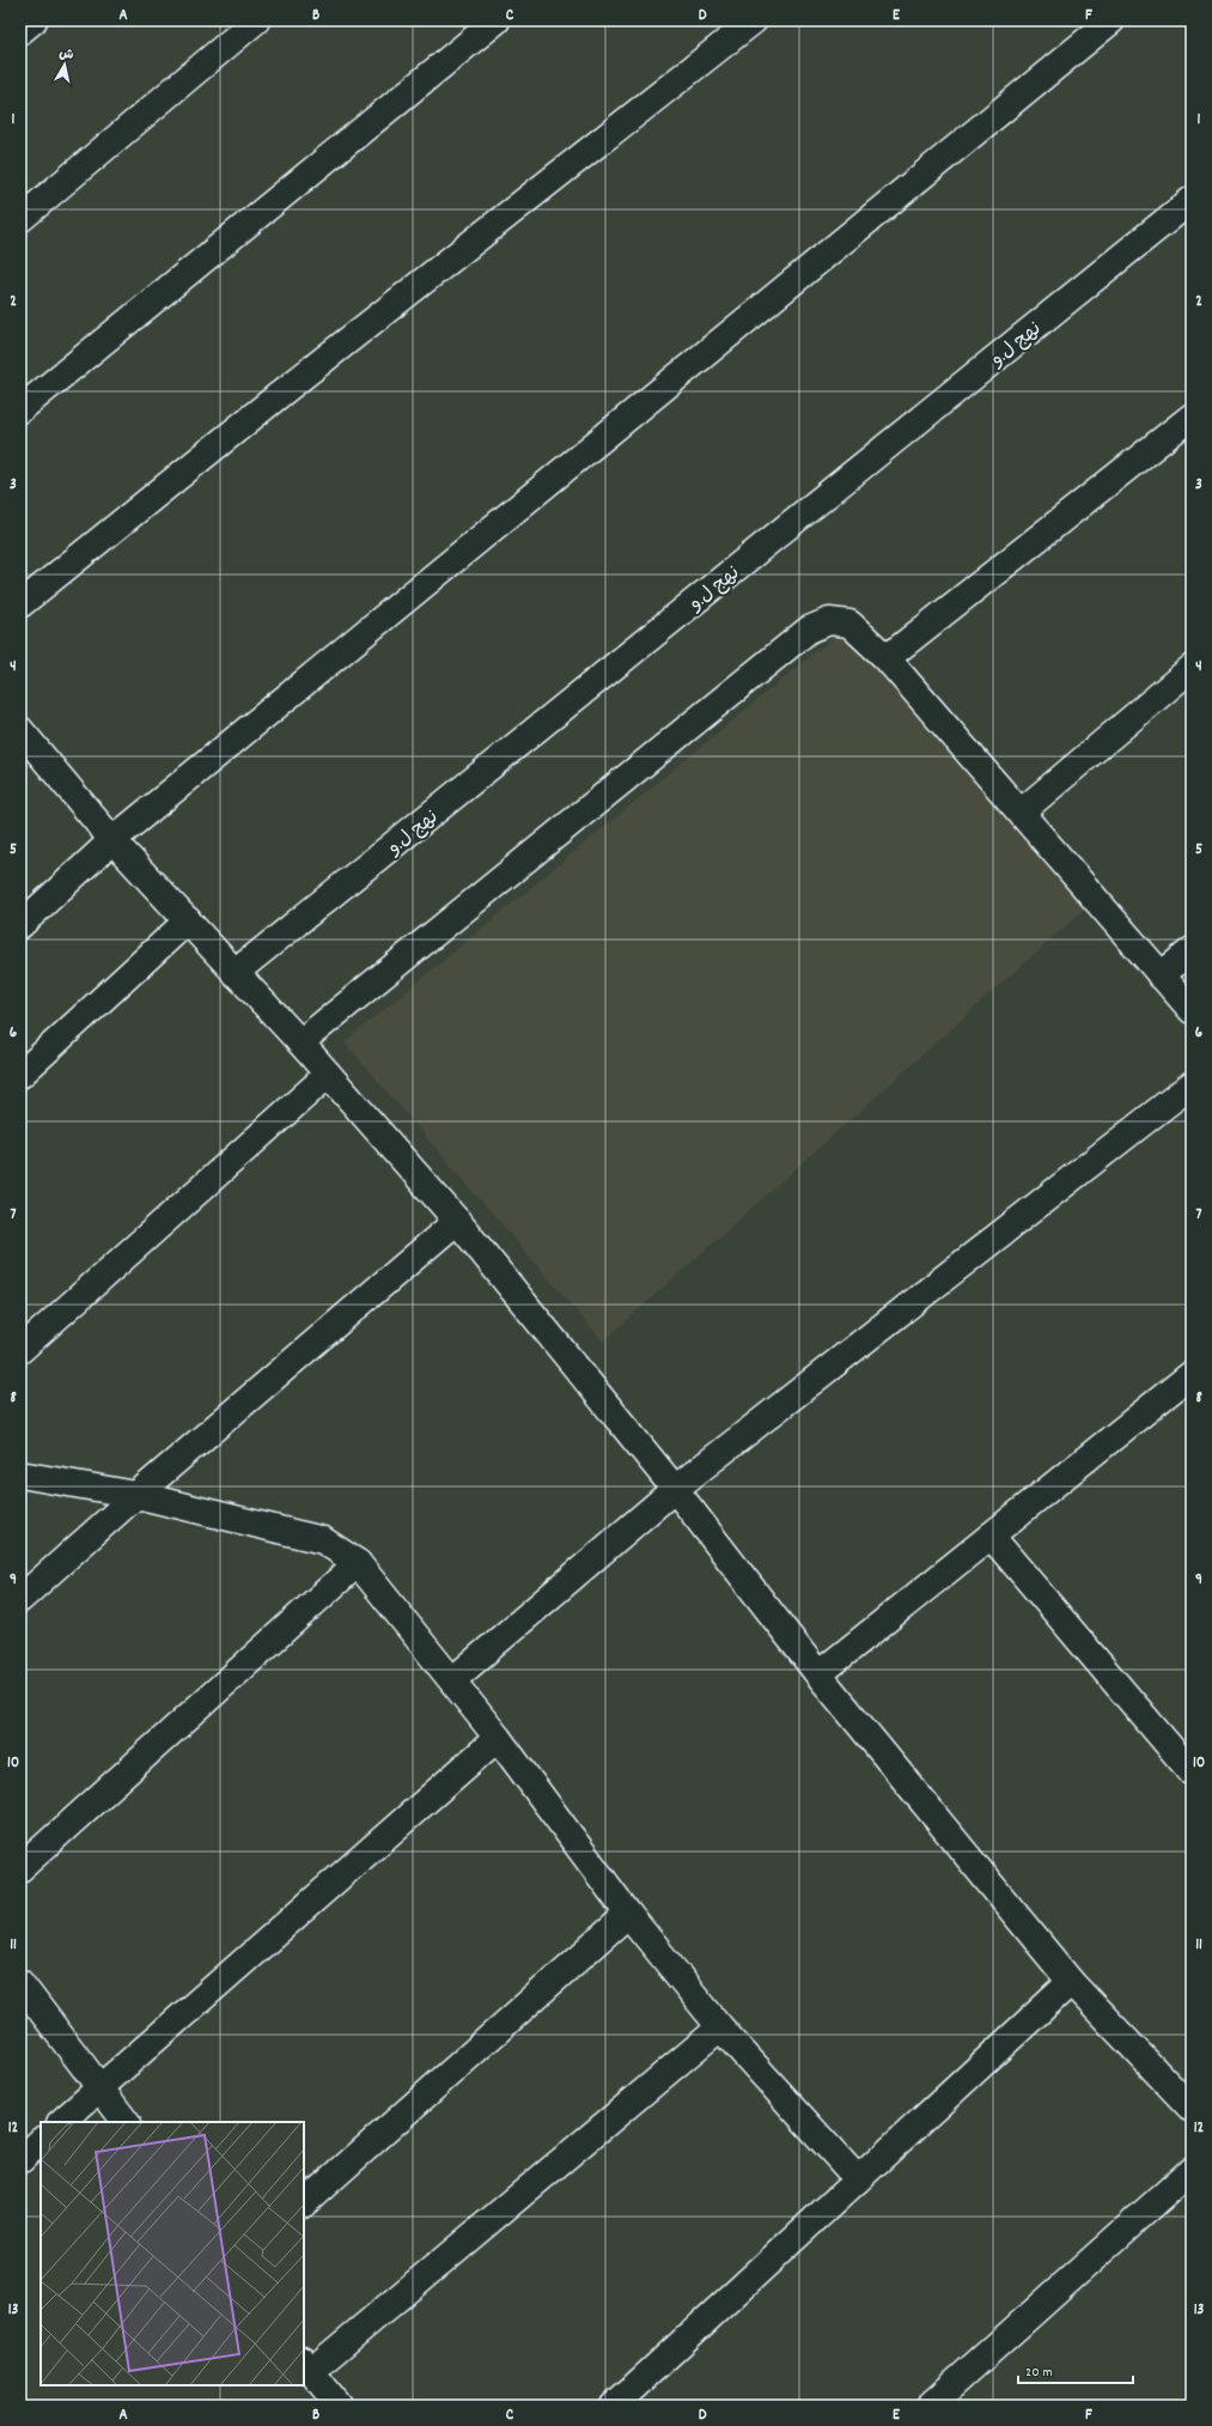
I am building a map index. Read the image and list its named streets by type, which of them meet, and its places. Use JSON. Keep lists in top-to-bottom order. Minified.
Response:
{"streets":{"street":["نهج ل.و"]},"scale_bar":"20 m","north":"top","grid":{"columns":["A","B","C","D","E","F"],"rows":["1","2","3","4","5","6","7","8","9","10","11","12","13"]}}
